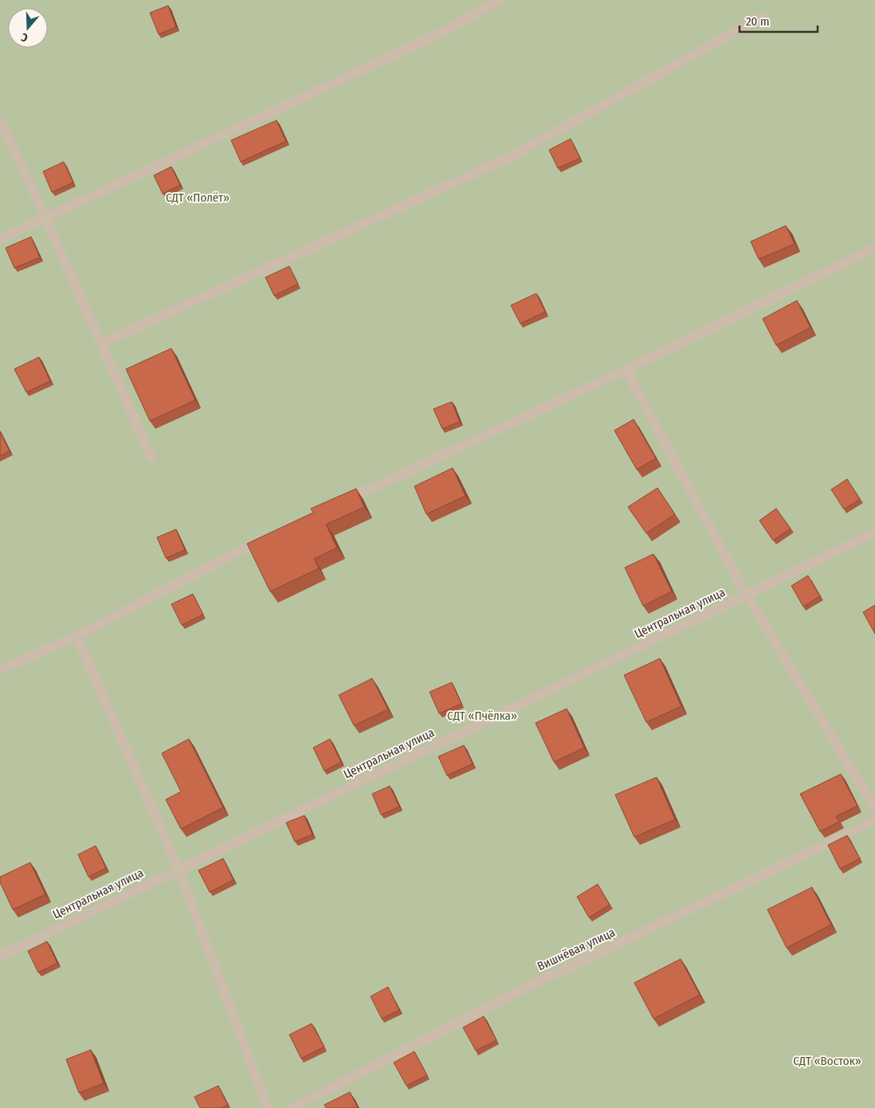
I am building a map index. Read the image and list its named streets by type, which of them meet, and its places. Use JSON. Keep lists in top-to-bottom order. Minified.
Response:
{"streets":{"street":["Центральная улица","Вишнёвая улица"]},"parks":["СДТ «Полёт»","СДТ «Пчёлка»","СДТ «Восток»"],"scale_bar":"20 m","north":"bottom"}
